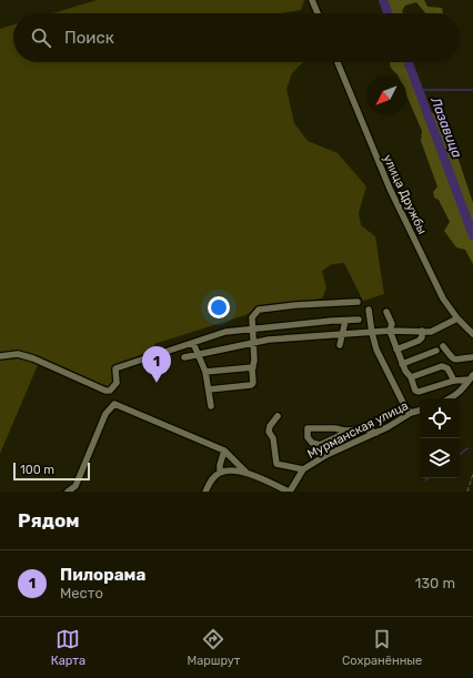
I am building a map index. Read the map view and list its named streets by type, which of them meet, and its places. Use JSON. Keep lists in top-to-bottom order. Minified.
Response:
{"streets":{"street":["улица Дружбы","Мурманская улица"]},"water":["Лазавица"],"scale_bar":"100 m","north":"bottom left","page":{"search":"Поиск","pins":"1","scale":"100 m","heading":"Рядом","list":[{"mark":"1","name":"Пилорама","note":"Место","value":"130 m"}],"nav":["Карта","Маршрут","Сохранённые"]}}
